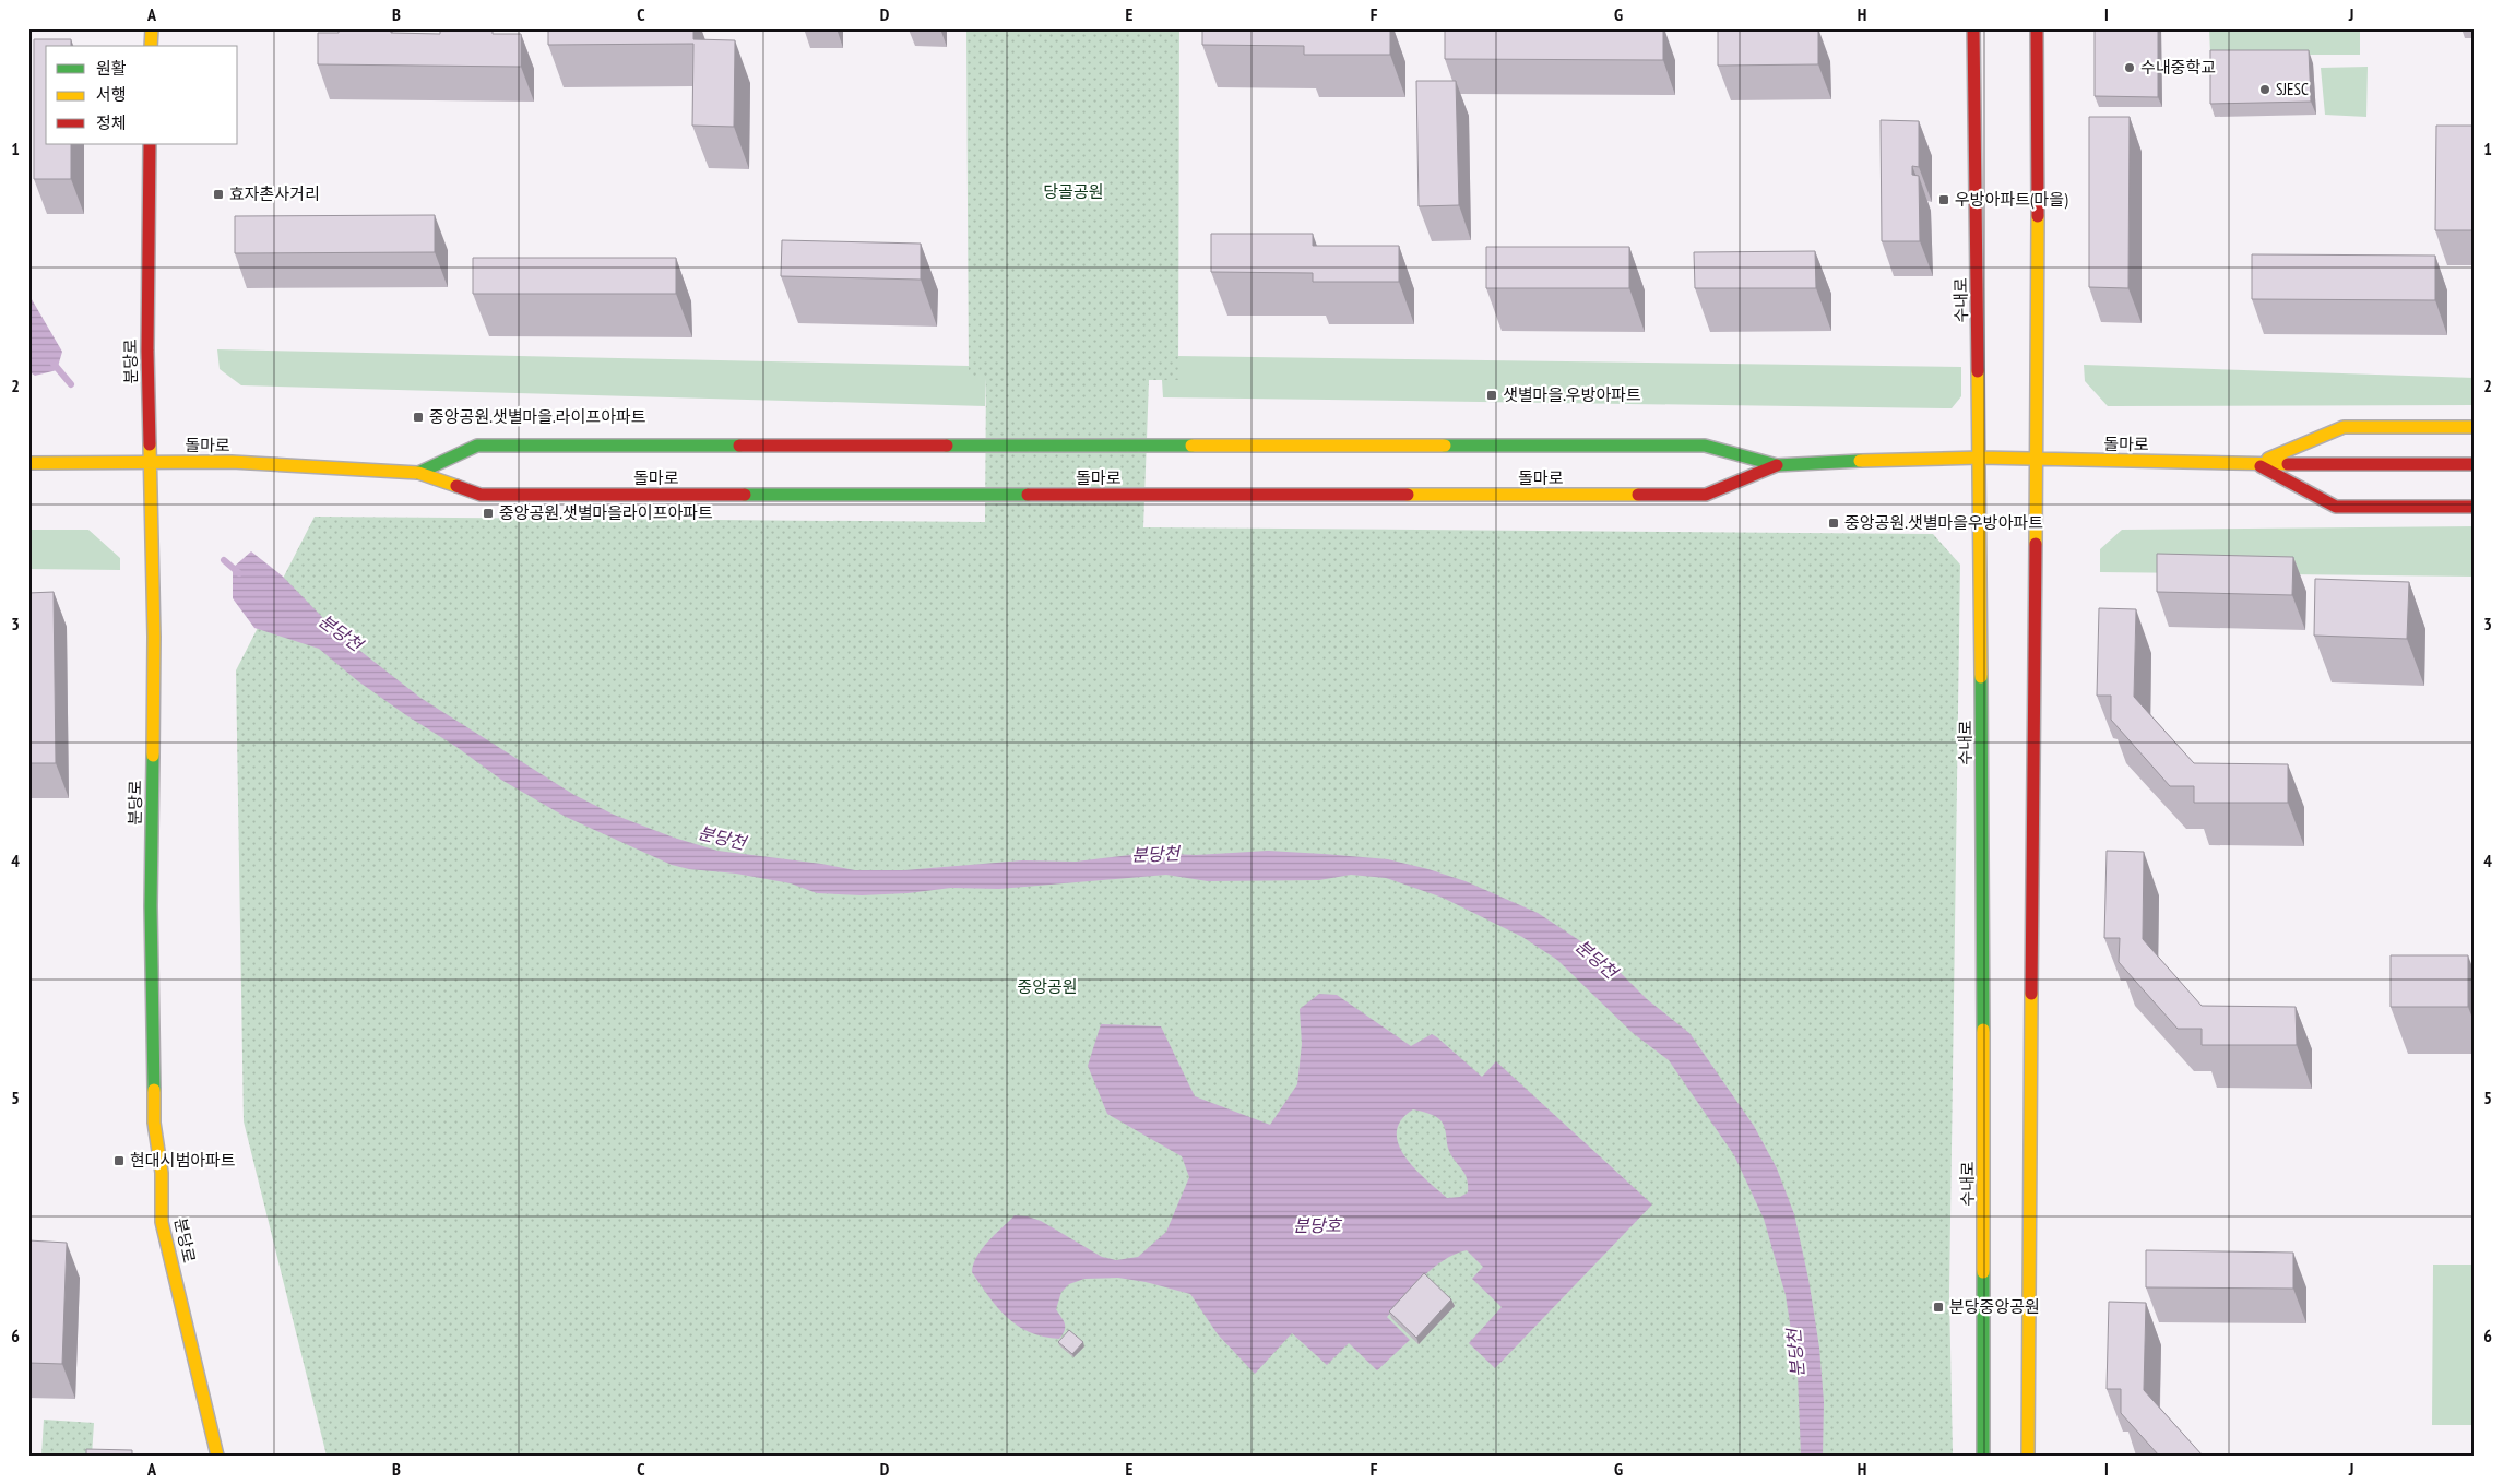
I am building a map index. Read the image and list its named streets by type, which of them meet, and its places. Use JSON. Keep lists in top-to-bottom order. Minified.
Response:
{"streets":{"main road":["수내로","분당로","돌마로"]},"crossings":[["수내로","돌마로"],["분당로","돌마로"]],"water":["분당천","분당호"],"parks":["당골공원","중앙공원"],"places":{"other":["수내중학교","SJESC"],"transit":["효자촌사거리","우방아파트(마을)","샛별마을.우방아파트","중앙공원.샛별마을.라이프아파트","중앙공원.샛별마을라이프아파트","중앙공원.샛별마을우방아파트","현대시범아파트","분당중앙공원"]},"legend":["원활","서행","정체"],"grid":{"columns":["A","B","C","D","E","F","G","H","I","J"],"rows":["1","2","3","4","5","6"]}}
